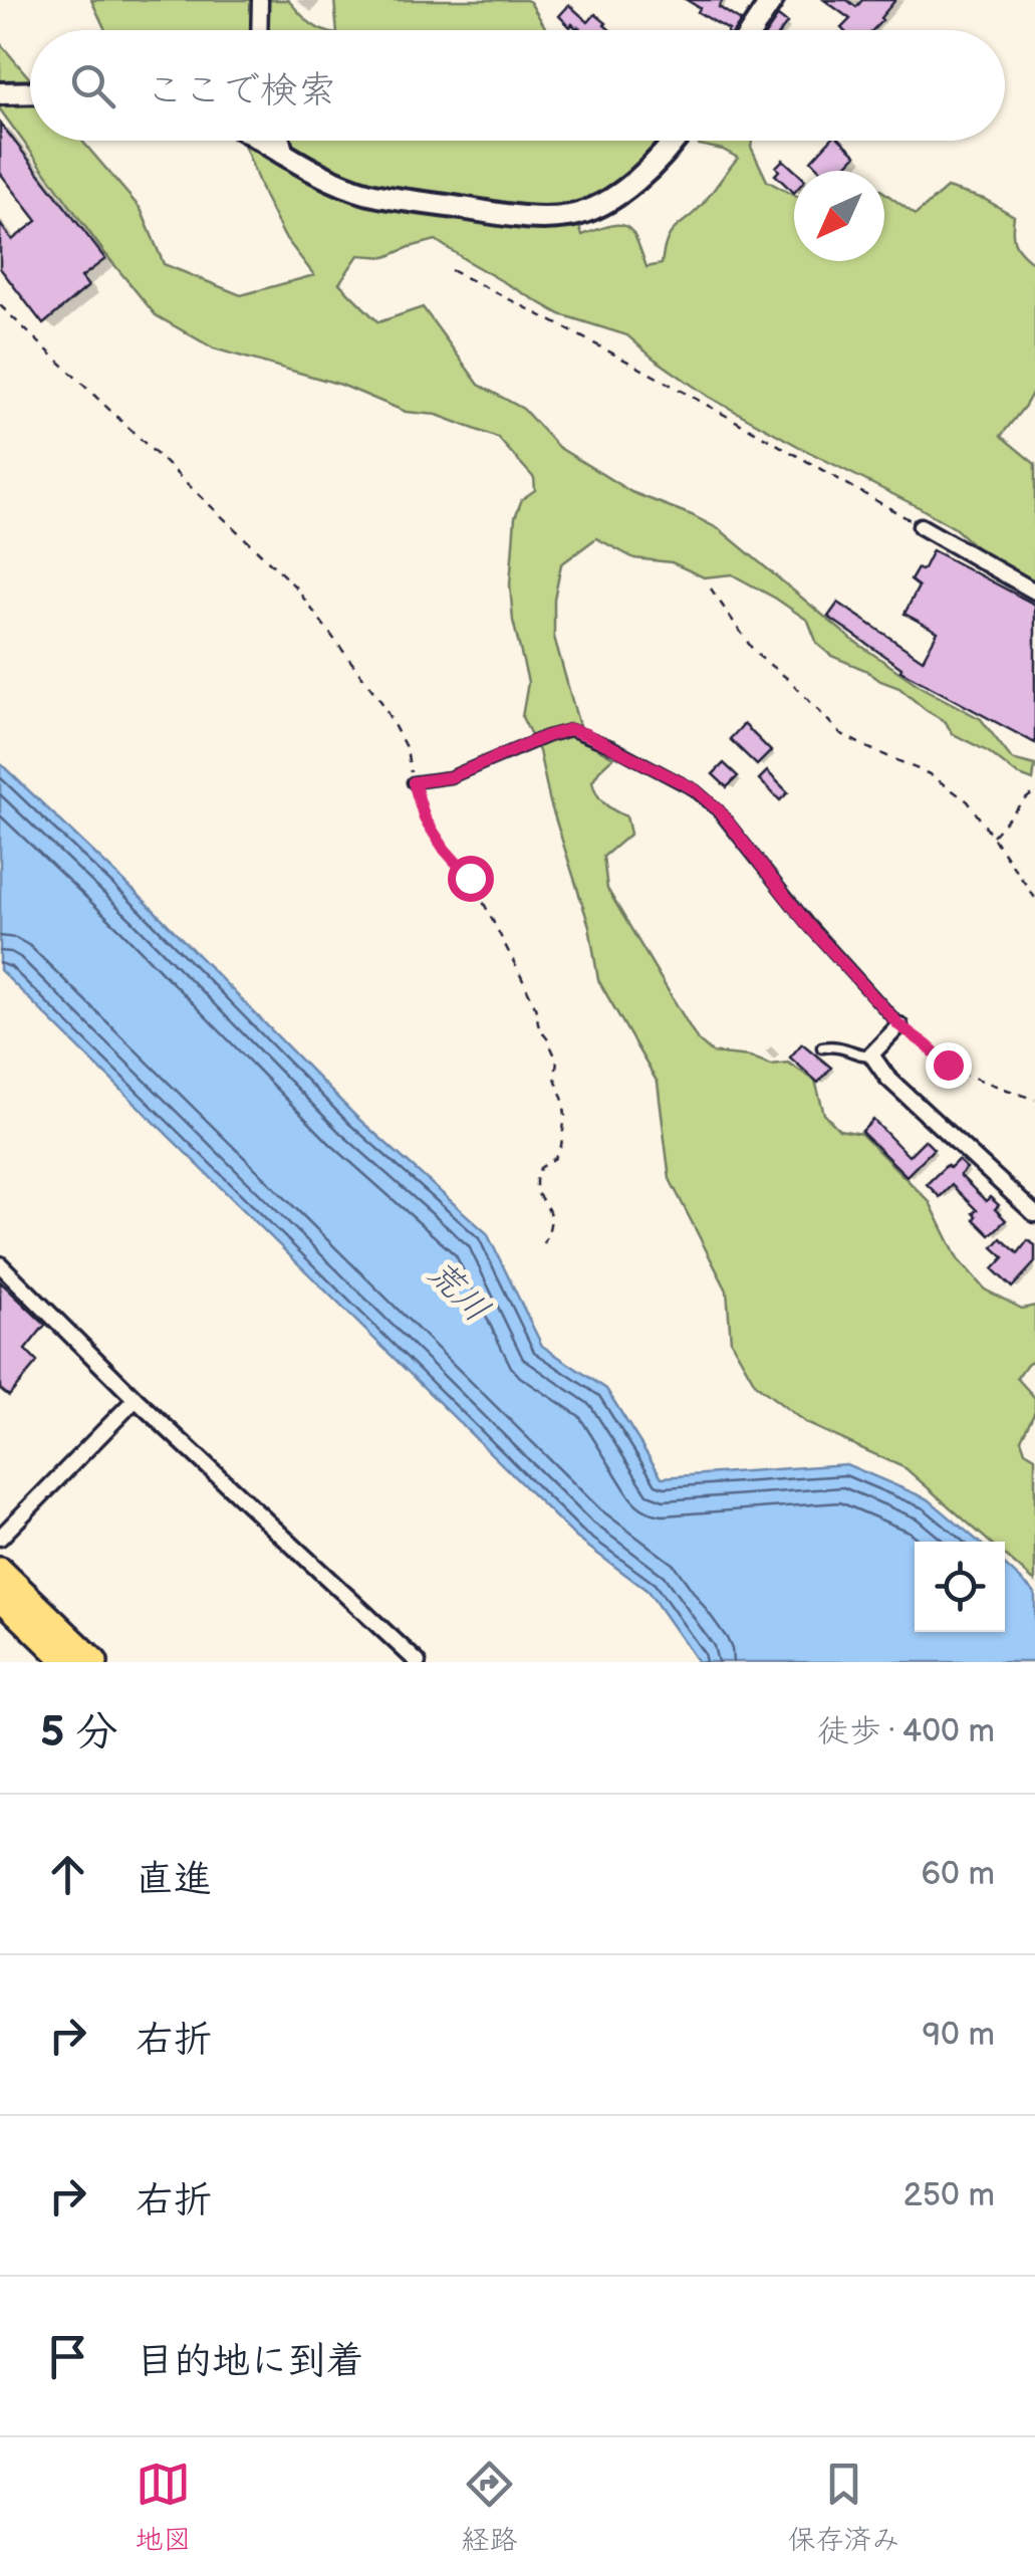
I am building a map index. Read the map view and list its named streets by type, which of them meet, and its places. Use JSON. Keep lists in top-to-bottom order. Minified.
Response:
{"water":["荒川"],"north":"bottom left","page":{"search":"ここで検索","heading":["5 分","徒歩 · 400 m"],"list":[["直進","60 m"],["右折","90 m"],["右折","250 m"],"目的地に到着"],"nav":["地図","経路","保存済み"]}}
